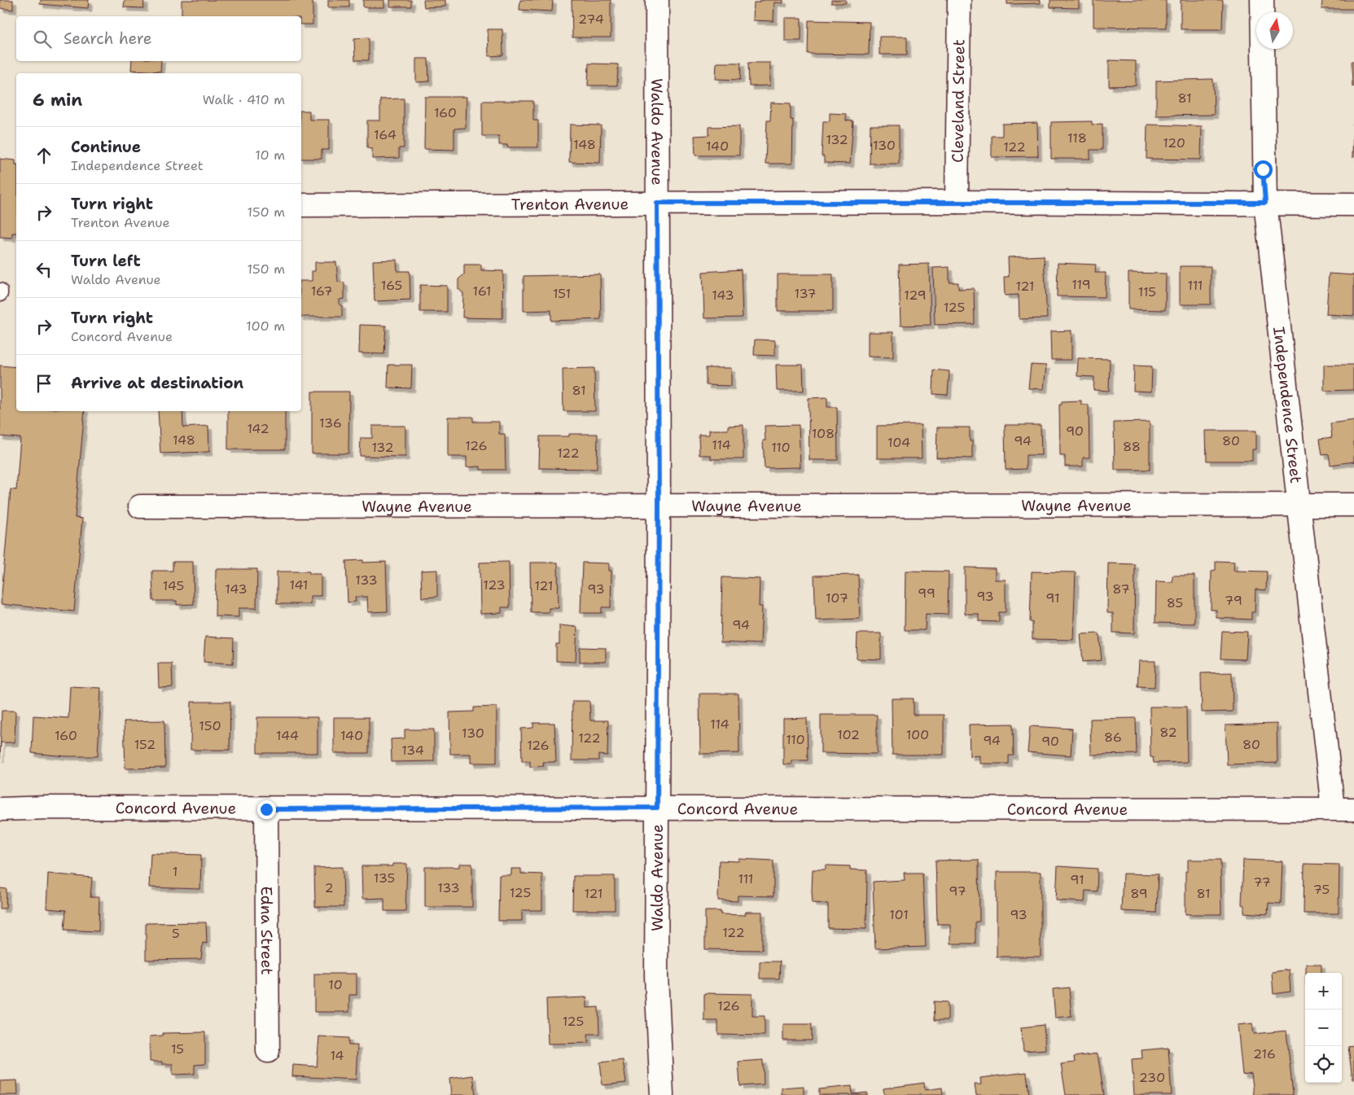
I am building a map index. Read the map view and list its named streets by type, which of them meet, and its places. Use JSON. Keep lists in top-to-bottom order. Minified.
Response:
{"streets":{"street":["Cleveland Street","Waldo Avenue","Trenton Avenue","Independence Street","Wayne Avenue","Concord Avenue","Edna Street"]},"crossings":[["Cleveland Street","Trenton Avenue"],["Waldo Avenue","Trenton Avenue"],["Waldo Avenue","Wayne Avenue"],["Waldo Avenue","Concord Avenue"],["Trenton Avenue","Independence Street"],["Independence Street","Wayne Avenue"],["Independence Street","Concord Avenue"],["Concord Avenue","Edna Street"]],"house_numbers":["274","81","160","164","118","132","120","148","130","140","122","119","165","111","121","167","161","115","151","137","143","129","125","81","136","142","90","108","148","94","80","104","114","126","88","132","110","122","133","141","123","145","121","143","93","87","99","93","107","91","79","85","94","114","150","82","130","102","100","160","144","140","86","122","110","94","90","152","80","126","134","1","135","111","91","77","2","133","75","97","125","121","89","81","101","93","122","5","10","126","125","15","216","14","230"],"north":"top","page":{"search":"Search here","heading":["6 min","Walk · 410 m"],"list":[["Continue","Independence Street","10 m"],["Turn right","Trenton Avenue","150 m"],["Turn left","Waldo Avenue","150 m"],["Turn right","Concord Avenue","100 m"],"Arrive at destination"],"map_buttons":["+","−"]}}
